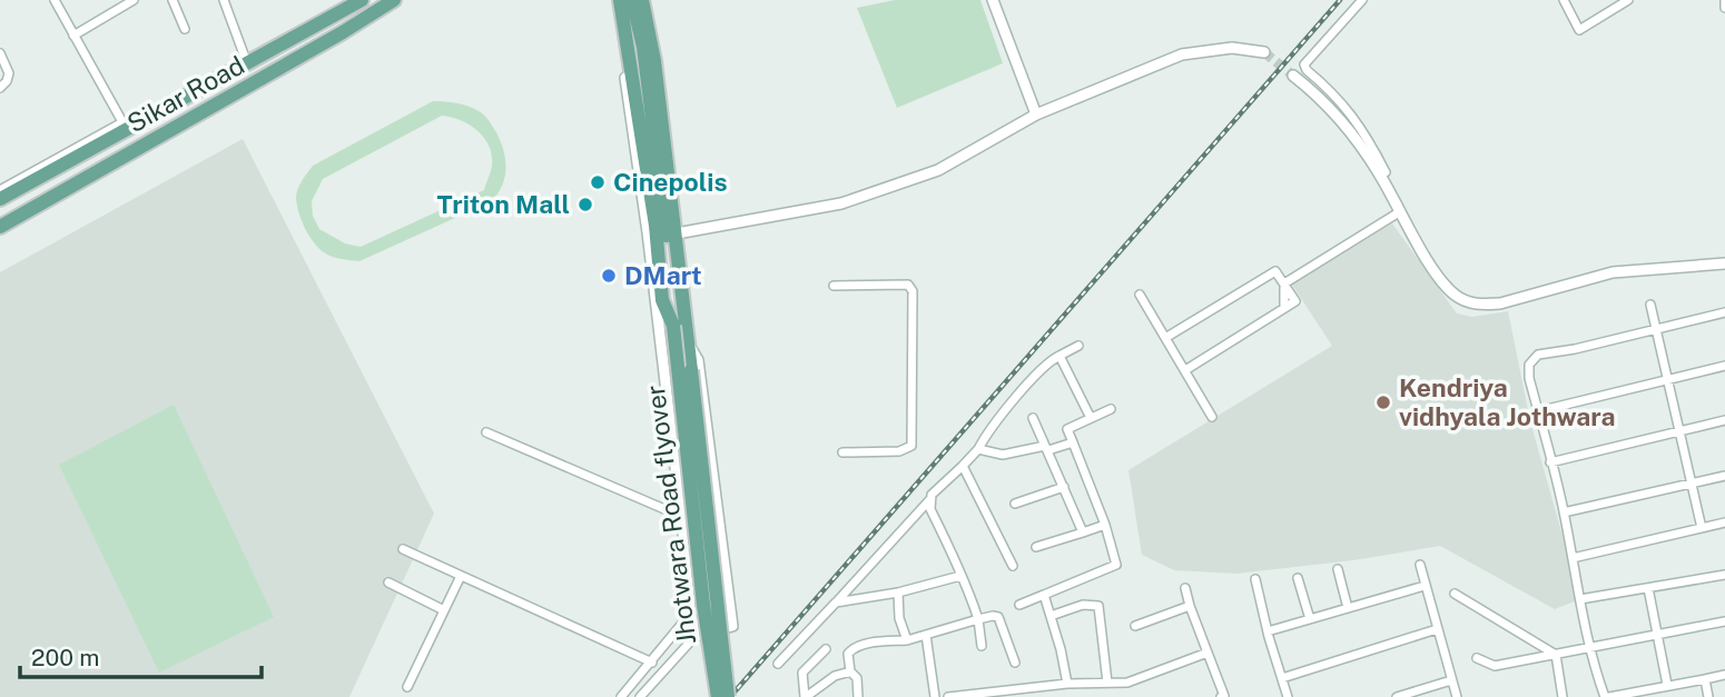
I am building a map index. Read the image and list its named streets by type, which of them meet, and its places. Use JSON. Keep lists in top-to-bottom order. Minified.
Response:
{"streets":{"main road":["Sikar Road","Jhotwara Road flyover"]},"places":["Cinepolis","Triton Mall","DMart","Kendriya vidhyala Jothwara"],"scale_bar":"200 m"}
